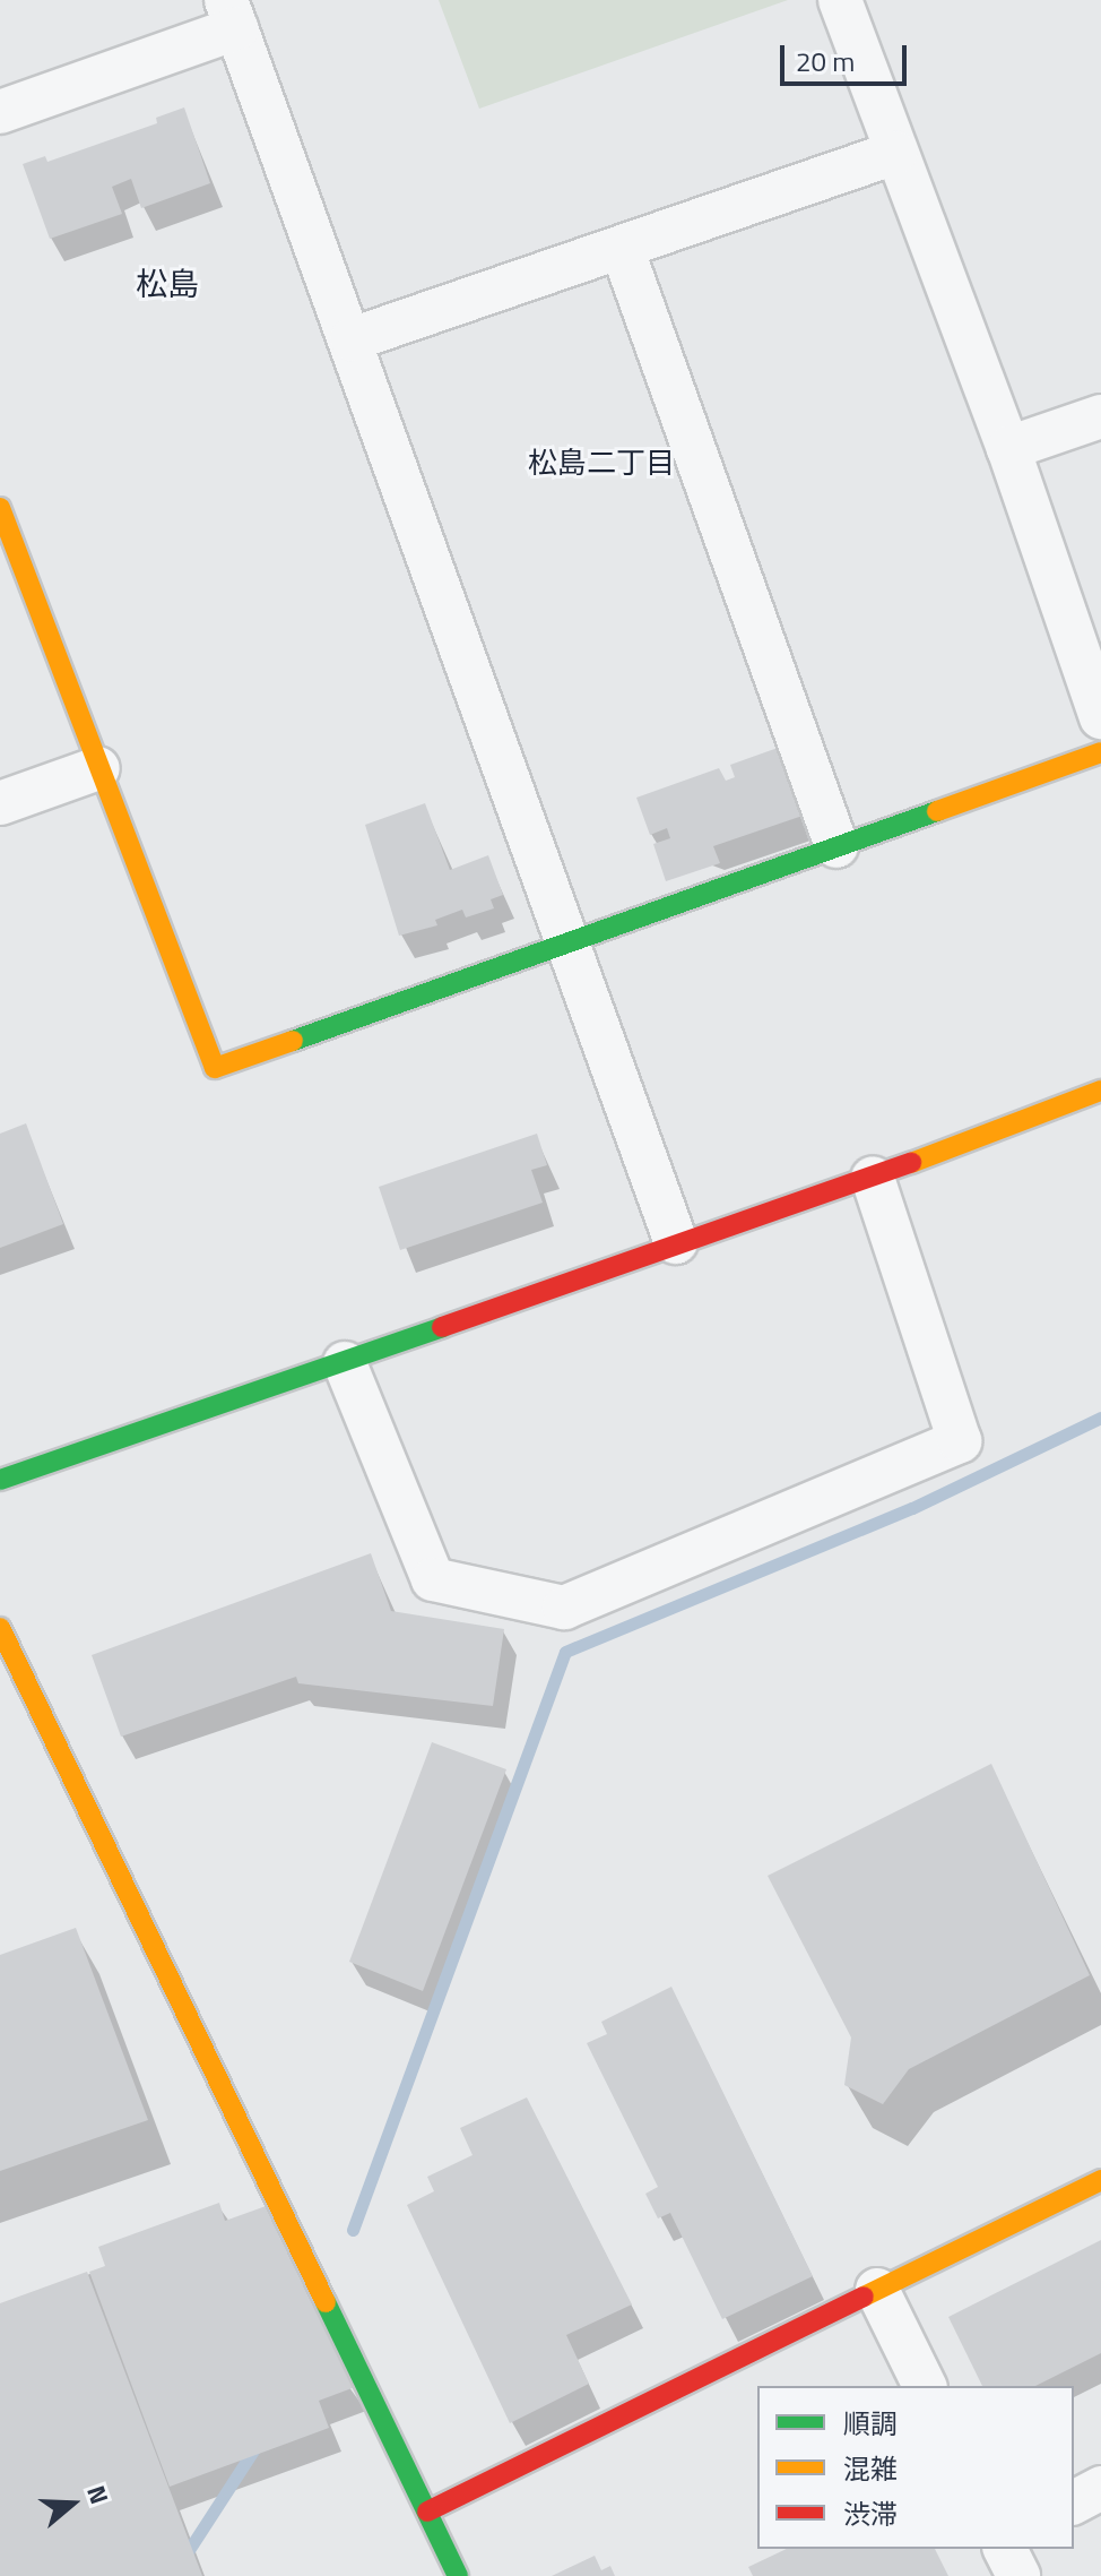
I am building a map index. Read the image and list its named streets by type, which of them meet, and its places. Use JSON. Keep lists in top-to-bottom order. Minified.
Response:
{"districts":["松島","松島二丁目"],"legend":["順調","混雑","渋滞"],"scale_bar":"20 m","north":"right"}
